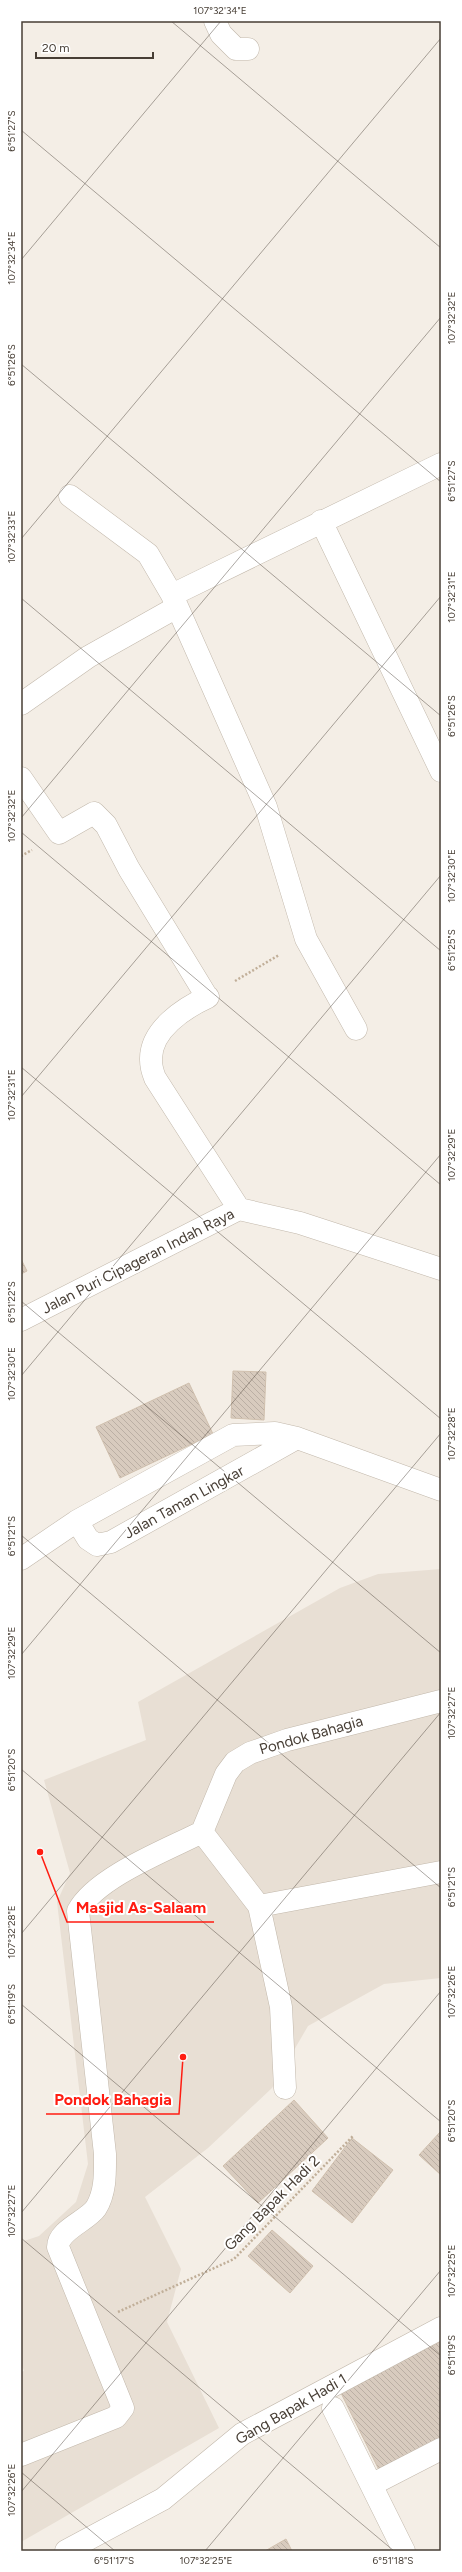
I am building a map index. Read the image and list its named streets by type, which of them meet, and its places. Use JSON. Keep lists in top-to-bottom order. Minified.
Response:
{"streets":{"street":["Jalan Puri Cipageran Indah Raya","Jalan Taman Lingkar","Pondok Bahagia","Gang Bapak Hadi 1"],"path":["Gang Bapak Hadi 2"]},"places":["Masjid As-Salaam","Pondok Bahagia"],"scale_bar":"20 m","coordinates":["107°32'34\"E","6°51'27\"S","107°32'32\"E","6°51'26\"S","107°32'33\"E","107°32'31\"E","107°32'30\"E","6°51'25\"S","107°32'29\"E","6°51'22\"S","107°32'28\"E","6°51'21\"S","107°32'27\"E","6°51'20\"S","107°32'26\"E","6°51'19\"S","107°32'25\"E","6°51'17\"S","6°51'18\"S"]}
